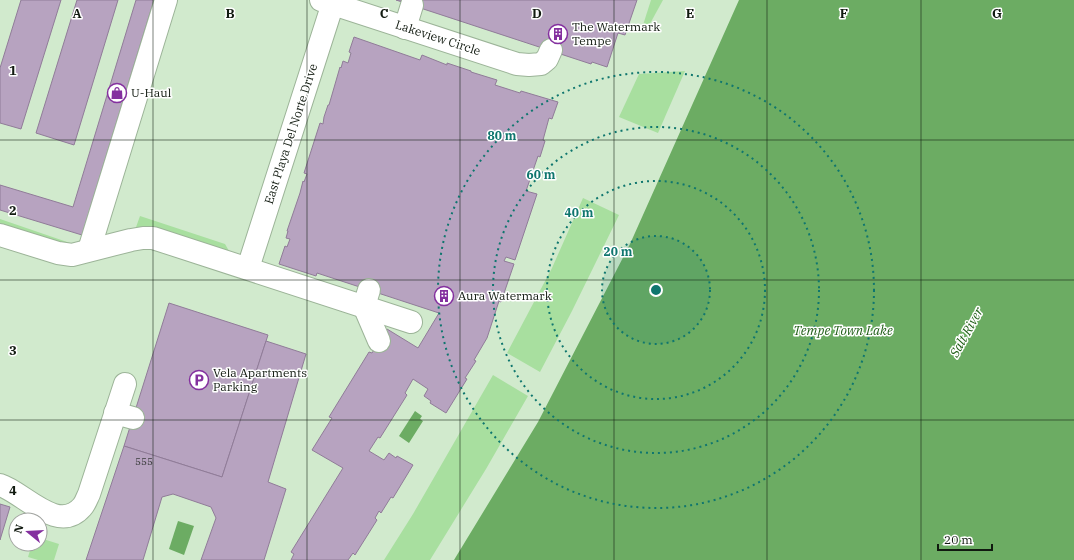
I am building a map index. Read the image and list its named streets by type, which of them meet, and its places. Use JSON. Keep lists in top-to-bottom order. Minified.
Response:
{"streets":{"street":["Lakeview Circle","East Playa Del Norte Drive"]},"crossings":[["Lakeview Circle","East Playa Del Norte Drive"]],"water":["Tempe Town Lake","Salt River"],"places":{"building":["The Watermark Tempe","Aura Watermark"],"shop":["U-Haul"],"parking":["Vela Apartments Parking"]},"house_numbers":["555"],"scale_bar":"20 m","north":"left","grid":{"columns":["A","B","C","D","E","F","G"],"rows":["1","2","3","4"]},"rings":["80 m","60 m","40 m","20 m"]}
